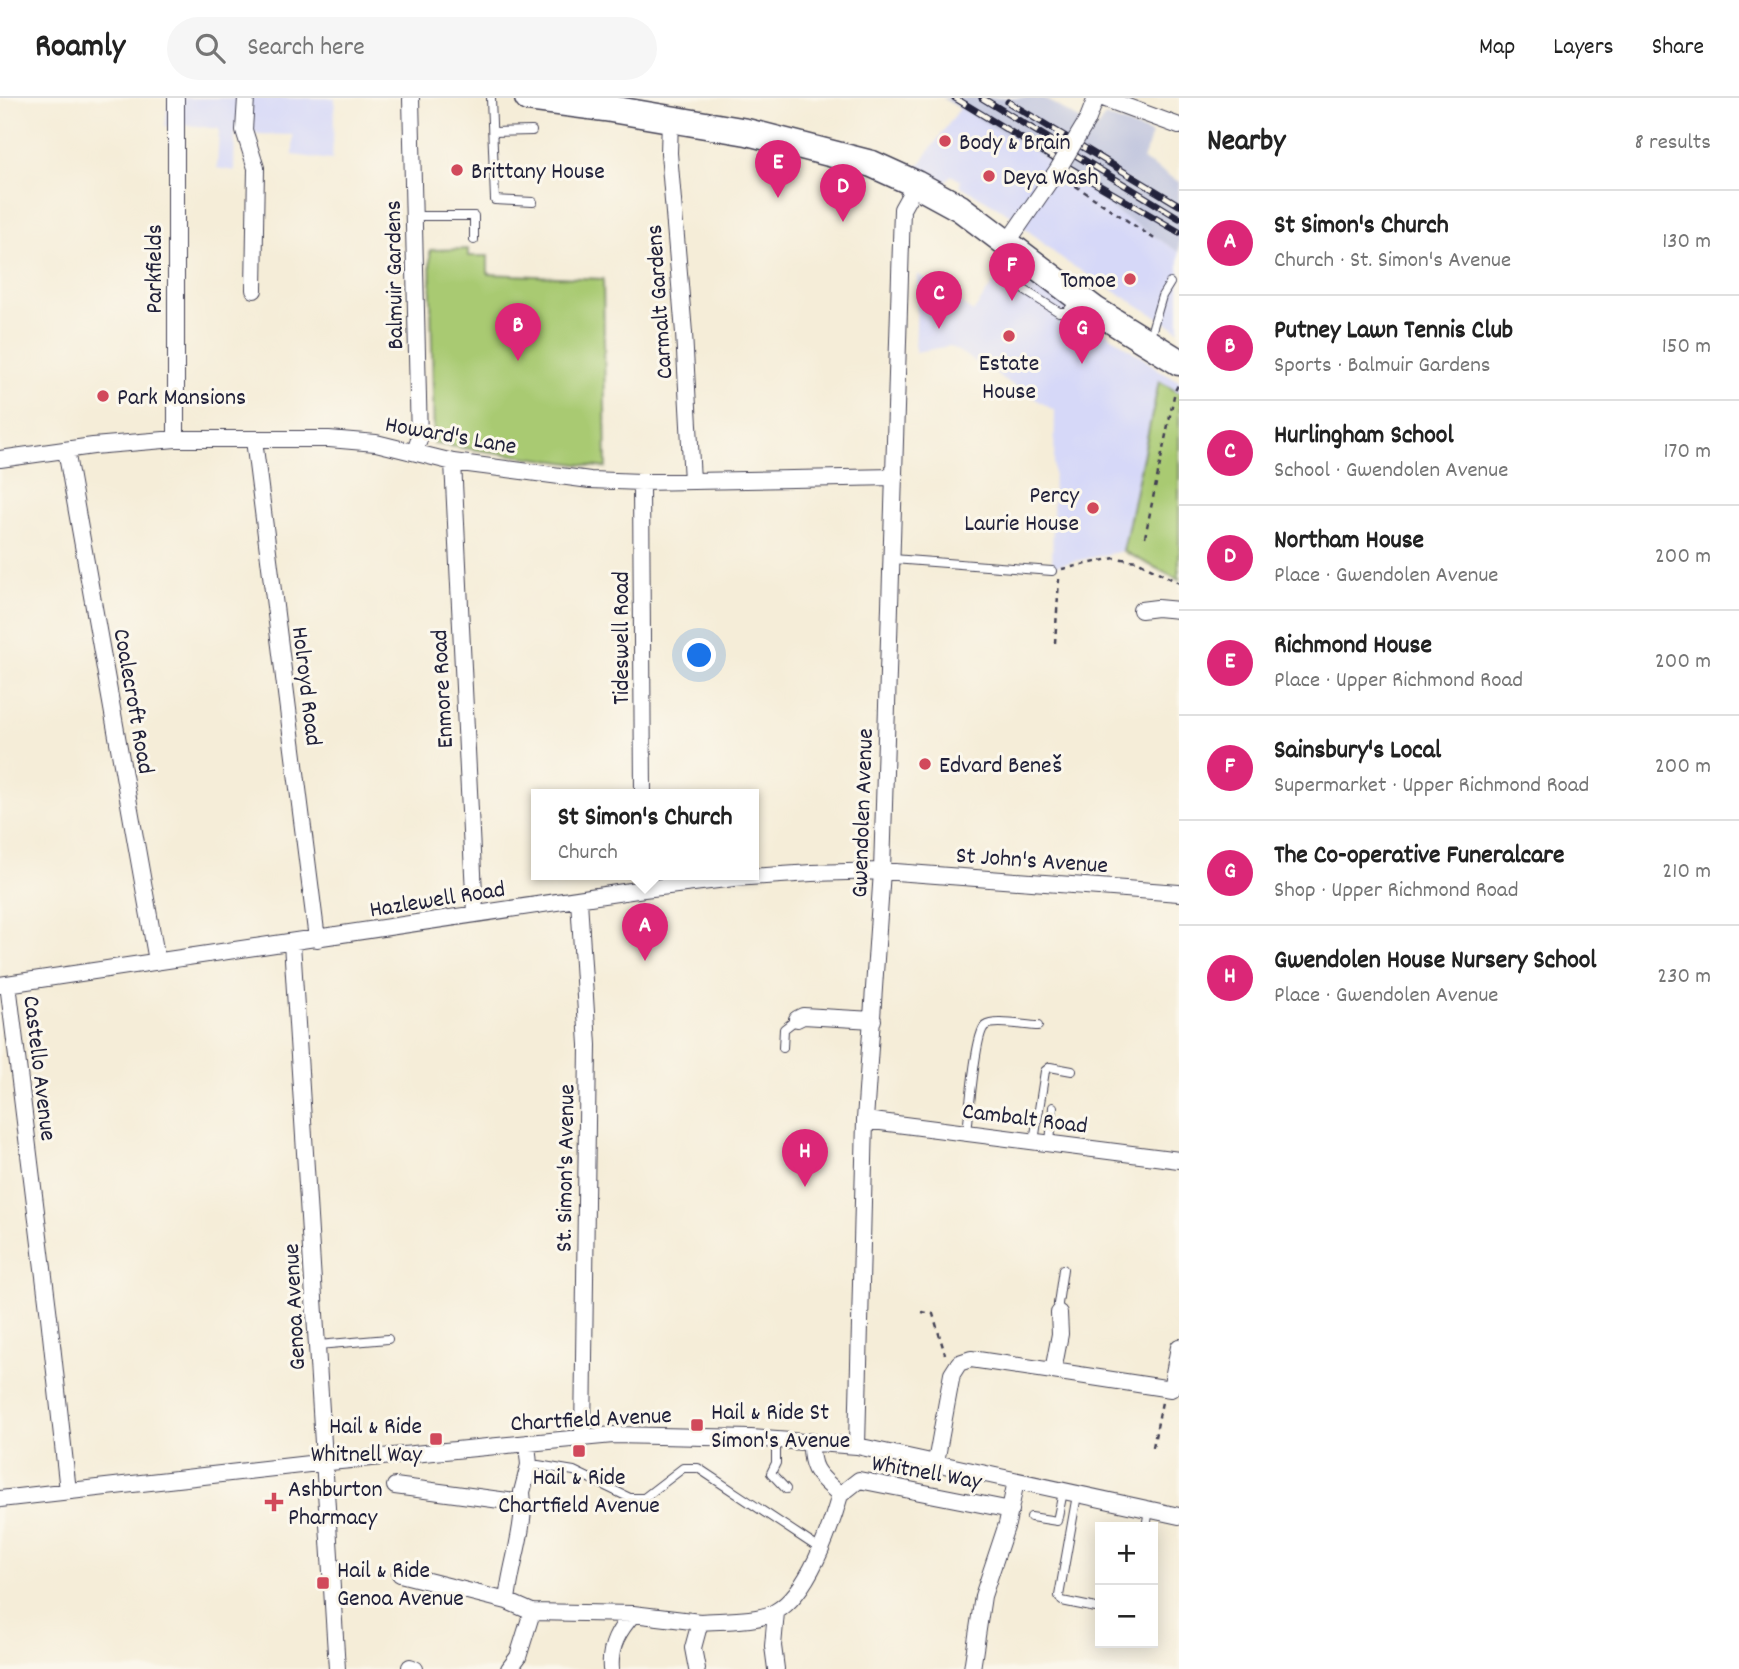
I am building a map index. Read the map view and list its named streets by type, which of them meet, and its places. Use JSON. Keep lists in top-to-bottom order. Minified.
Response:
{"streets":{"street":["Parkfields","Balmuir Gardens","Carmalt Gardens","Howard's Lane","Tideswell Road","Holroyd Road","Enmore Road","Coalecroft Road","Gwendolen Avenue","St John's Avenue","Hazlewell Road","Castello Avenue","Cambalt Road","St. Simon's Avenue","Genoa Avenue","Chartfield Avenue","Whitnell Way"]},"crossings":[["Parkfields","Howard's Lane"],["Balmuir Gardens","Howard's Lane"],["Carmalt Gardens","Howard's Lane"],["Howard's Lane","Tideswell Road"],["Howard's Lane","Holroyd Road"],["Howard's Lane","Enmore Road"],["Howard's Lane","Coalecroft Road"],["Howard's Lane","Gwendolen Avenue"],["Holroyd Road","Hazlewell Road"],["Enmore Road","Hazlewell Road"],["Coalecroft Road","Hazlewell Road"],["Gwendolen Avenue","St John's Avenue"],["Gwendolen Avenue","Hazlewell Road"],["Gwendolen Avenue","Cambalt Road"],["Gwendolen Avenue","Chartfield Avenue"],["St John's Avenue","Hazlewell Road"],["Hazlewell Road","Castello Avenue"],["Hazlewell Road","St. Simon's Avenue"],["Hazlewell Road","Genoa Avenue"],["Castello Avenue","Chartfield Avenue"],["St. Simon's Avenue","Chartfield Avenue"],["Genoa Avenue","Chartfield Avenue"],["Chartfield Avenue","Whitnell Way"]],"places":{"other":["Body & Brain","Brittany House","Deya Wash","Tomoe","Estate House","Park Mansions","Percy Laurie House","Edvard Beneš"],"transit":["Hail & Ride St Simon's Avenue","Hail & Ride Whitnell Way","Hail & Ride Chartfield Avenue","Hail & Ride Genoa Avenue"],"health":["Ashburton Pharmacy"]},"page":{"header":"Roamly","search":"Search here","nav":["Map","Layers","Share"],"heading":["Nearby","8 results"],"pins":["E","D","F","C","B","G","A","H"],"list":[{"mark":"A","name":"St Simon's Church","note":"Church · St. Simon's Avenue","value":"130 m"},{"mark":"B","name":"Putney Lawn Tennis Club","note":"Sports · Balmuir Gardens","value":"150 m"},{"mark":"C","name":"Hurlingham School","note":"School · Gwendolen Avenue","value":"170 m"},{"mark":"D","name":"Northam House","note":"Place · Gwendolen Avenue","value":"200 m"},{"mark":"E","name":"Richmond House","note":"Place · Upper Richmond Road","value":"200 m"},{"mark":"F","name":"Sainsbury's Local","note":"Supermarket · Upper Richmond Road","value":"200 m"},{"mark":"G","name":"The Co-operative Funeralcare","note":"Shop · Upper Richmond Road","value":"210 m"},{"mark":"H","name":"Gwendolen House Nursery School","note":"Place · Gwendolen Avenue","value":"230 m"}],"popup":["St Simon's Church","Church"],"map_buttons":["+","−"]}}
